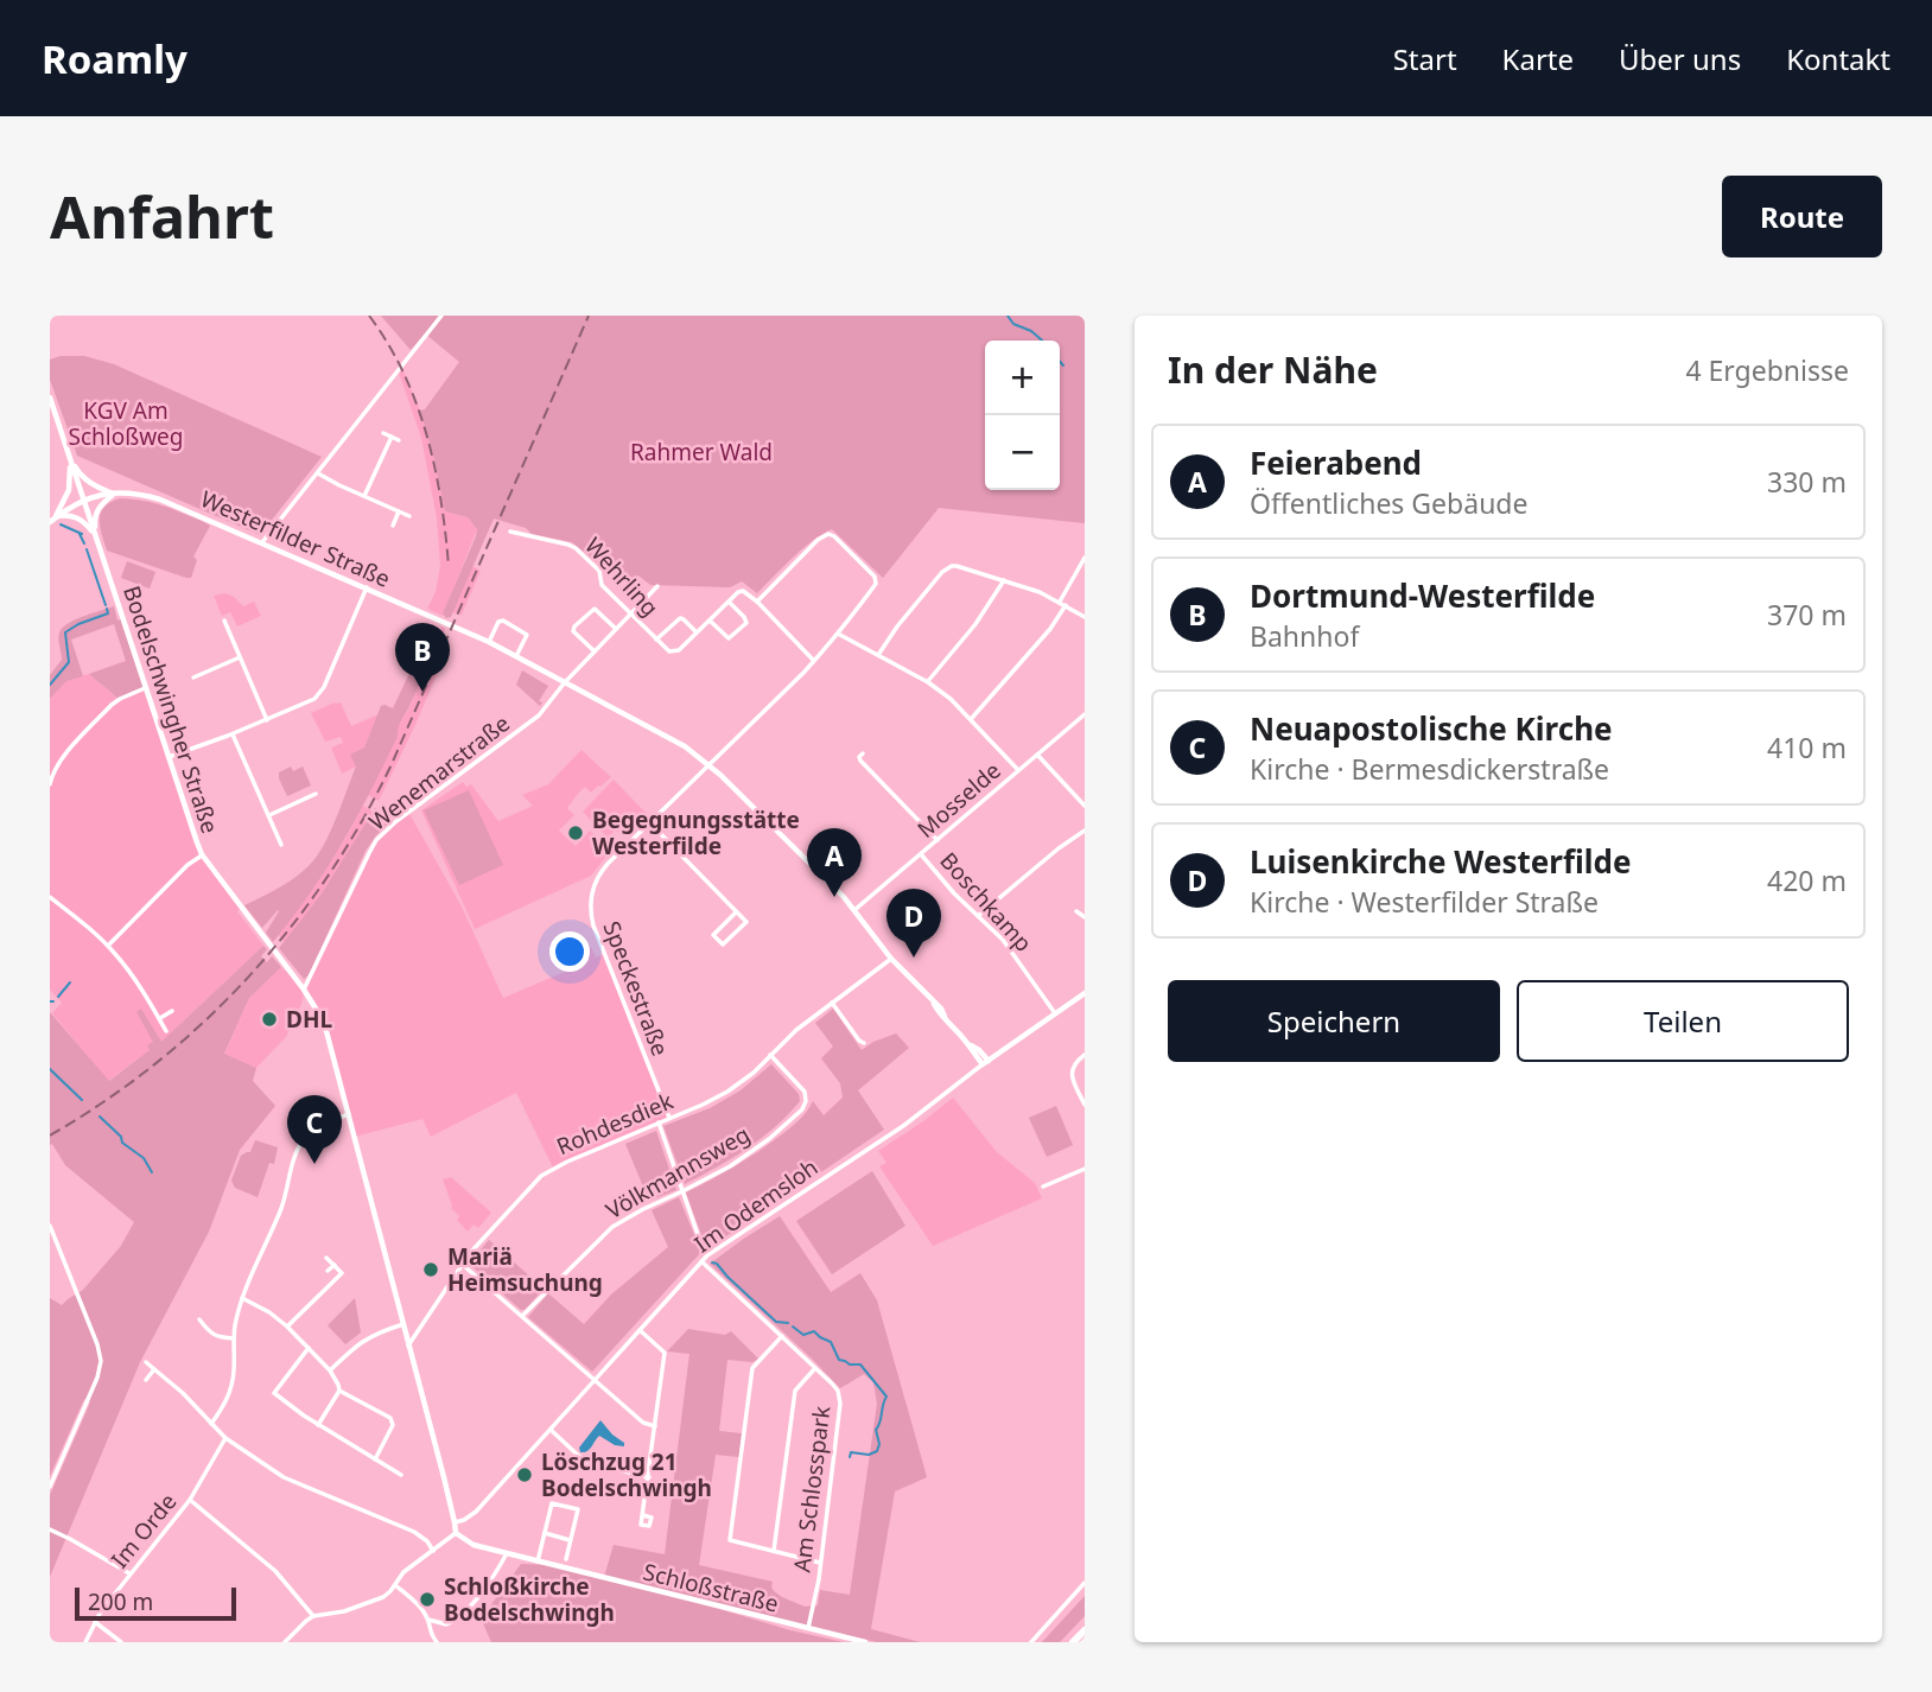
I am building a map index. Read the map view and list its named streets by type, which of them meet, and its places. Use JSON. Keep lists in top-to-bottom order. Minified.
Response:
{"streets":{"street":["Westerfilder Straße","Wehrling","Bodelschwingher Straße","Wenemarstraße","Mosselde","Boschkamp","Speckestraße","Rohdesdiek","Völkmannsweg","Im Odemsloh","Am Schlosspark","Im Orde","Schloßstraße"]},"crossings":[["Westerfilder Straße","Bodelschwingher Straße"],["Westerfilder Straße","Wenemarstraße"],["Westerfilder Straße","Mosselde"],["Westerfilder Straße","Speckestraße"],["Westerfilder Straße","Rohdesdiek"],["Westerfilder Straße","Im Odemsloh"],["Wehrling","Wenemarstraße"],["Bodelschwingher Straße","Wenemarstraße"],["Bodelschwingher Straße","Rohdesdiek"],["Bodelschwingher Straße","Im Odemsloh"],["Bodelschwingher Straße","Schloßstraße"],["Mosselde","Boschkamp"],["Boschkamp","Im Odemsloh"],["Speckestraße","Rohdesdiek"],["Rohdesdiek","Völkmannsweg"],["Im Odemsloh","Am Schlosspark"],["Am Schlosspark","Schloßstraße"]],"parks":["KGV Am Schloßweg","Rahmer Wald"],"places":["Begegnungsstätte Westerfilde","DHL","Mariä Heimsuchung","Löschzug 21 Bodelschwingh","Schloßkirche Bodelschwingh"],"scale_bar":"200 m","page":{"header":"Roamly","nav":["Start","Karte","Über uns","Kontakt"],"buttons":["Route",["Speichern","Teilen"]],"title":"Anfahrt","heading":["In der Nähe","4 Ergebnisse"],"map_buttons":["+","−"],"list":[{"mark":"A","name":"Feierabend","note":"Öffentliches Gebäude","value":"330 m"},{"mark":"B","name":"Dortmund-Westerfilde","note":"Bahnhof","value":"370 m"},{"mark":"C","name":"Neuapostolische Kirche","note":"Kirche · Bermesdickerstraße","value":"410 m"},{"mark":"D","name":"Luisenkirche Westerfilde","note":"Kirche · Westerfilder Straße","value":"420 m"}],"pins":["B","A","D","C"],"scale":"200 m"}}
